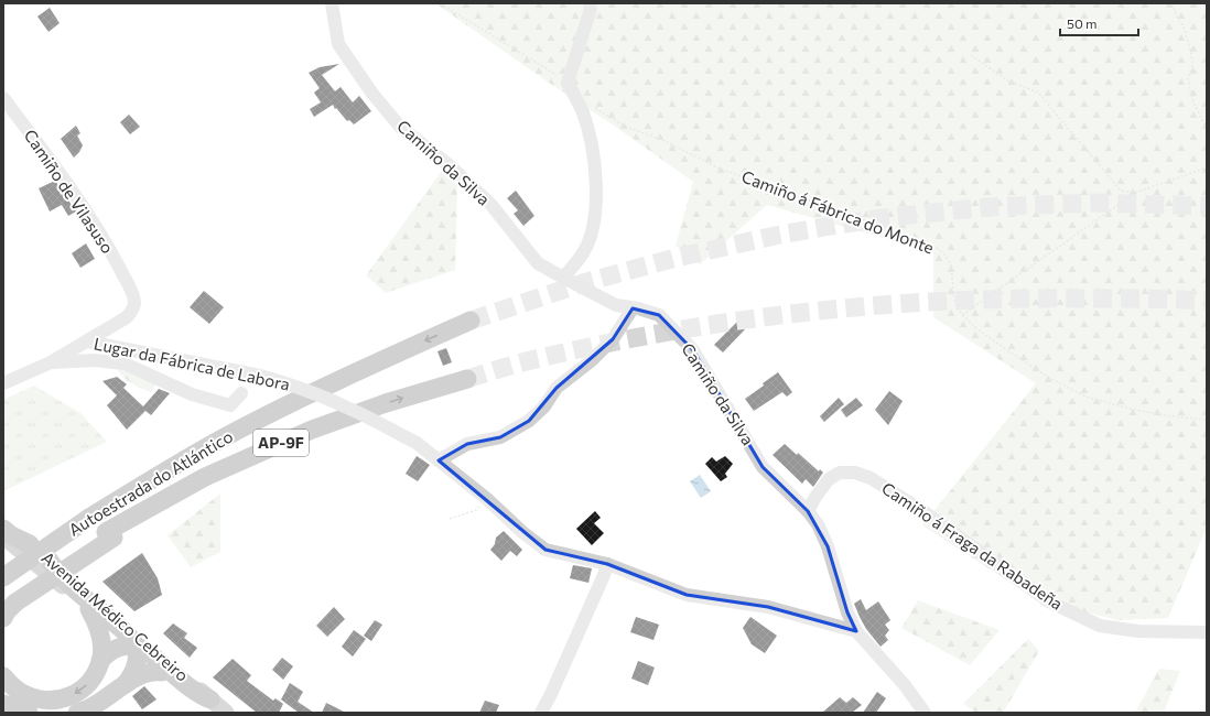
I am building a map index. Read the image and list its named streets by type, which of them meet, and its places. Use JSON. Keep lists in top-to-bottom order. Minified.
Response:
{"streets":{"highway":["AP-9F","Autoestrada do Atlántico"],"main road":["Avenida Médico Cebreiro"],"street":["Camiño da Silva","Camiño de Vilasuso","Lugar da Fábrica de Labora","Camiño á Fraga da Rabadeña"],"path":["Camiño á Fábrica do Monte"]},"crossings":[["Camiño da Silva","Lugar da Fábrica de Labora"],["Camiño da Silva","Camiño á Fraga da Rabadeña"],["Camiño de Vilasuso","Lugar da Fábrica de Labora"]],"scale_bar":"50 m"}
